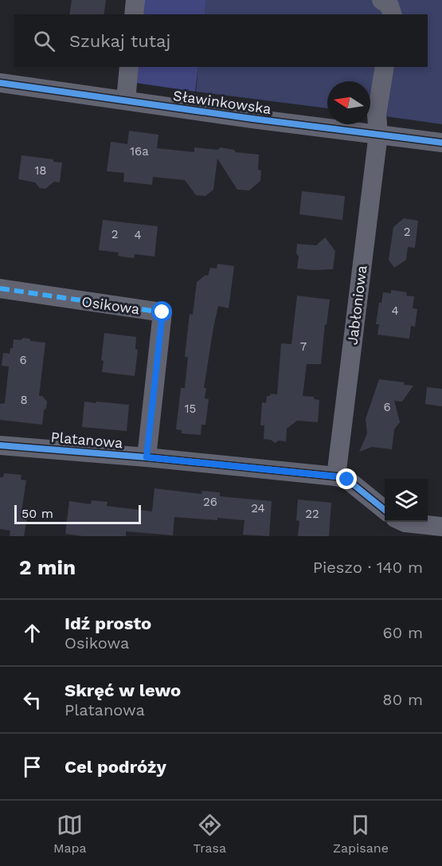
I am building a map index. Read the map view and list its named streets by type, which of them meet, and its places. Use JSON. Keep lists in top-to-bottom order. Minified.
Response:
{"streets":{"street":["Sławinkowska","Osikowa","Jabłoniowa","Platanowa"]},"crossings":[["Sławinkowska","Jabłoniowa"],["Osikowa","Platanowa"],["Jabłoniowa","Platanowa"]],"house_numbers":["16a","18","2","2","4","4","7","6","8","6","15","26","24","22"],"scale_bar":"50 m","north":"left","page":{"search":"Szukaj tutaj","scale":"50 m","heading":["2 min","Pieszo · 140 m"],"list":[["Idź prosto","Osikowa","60 m"],["Skręć w lewo","Platanowa","80 m"],"Cel podróży"],"nav":["Mapa","Trasa","Zapisane"]}}
